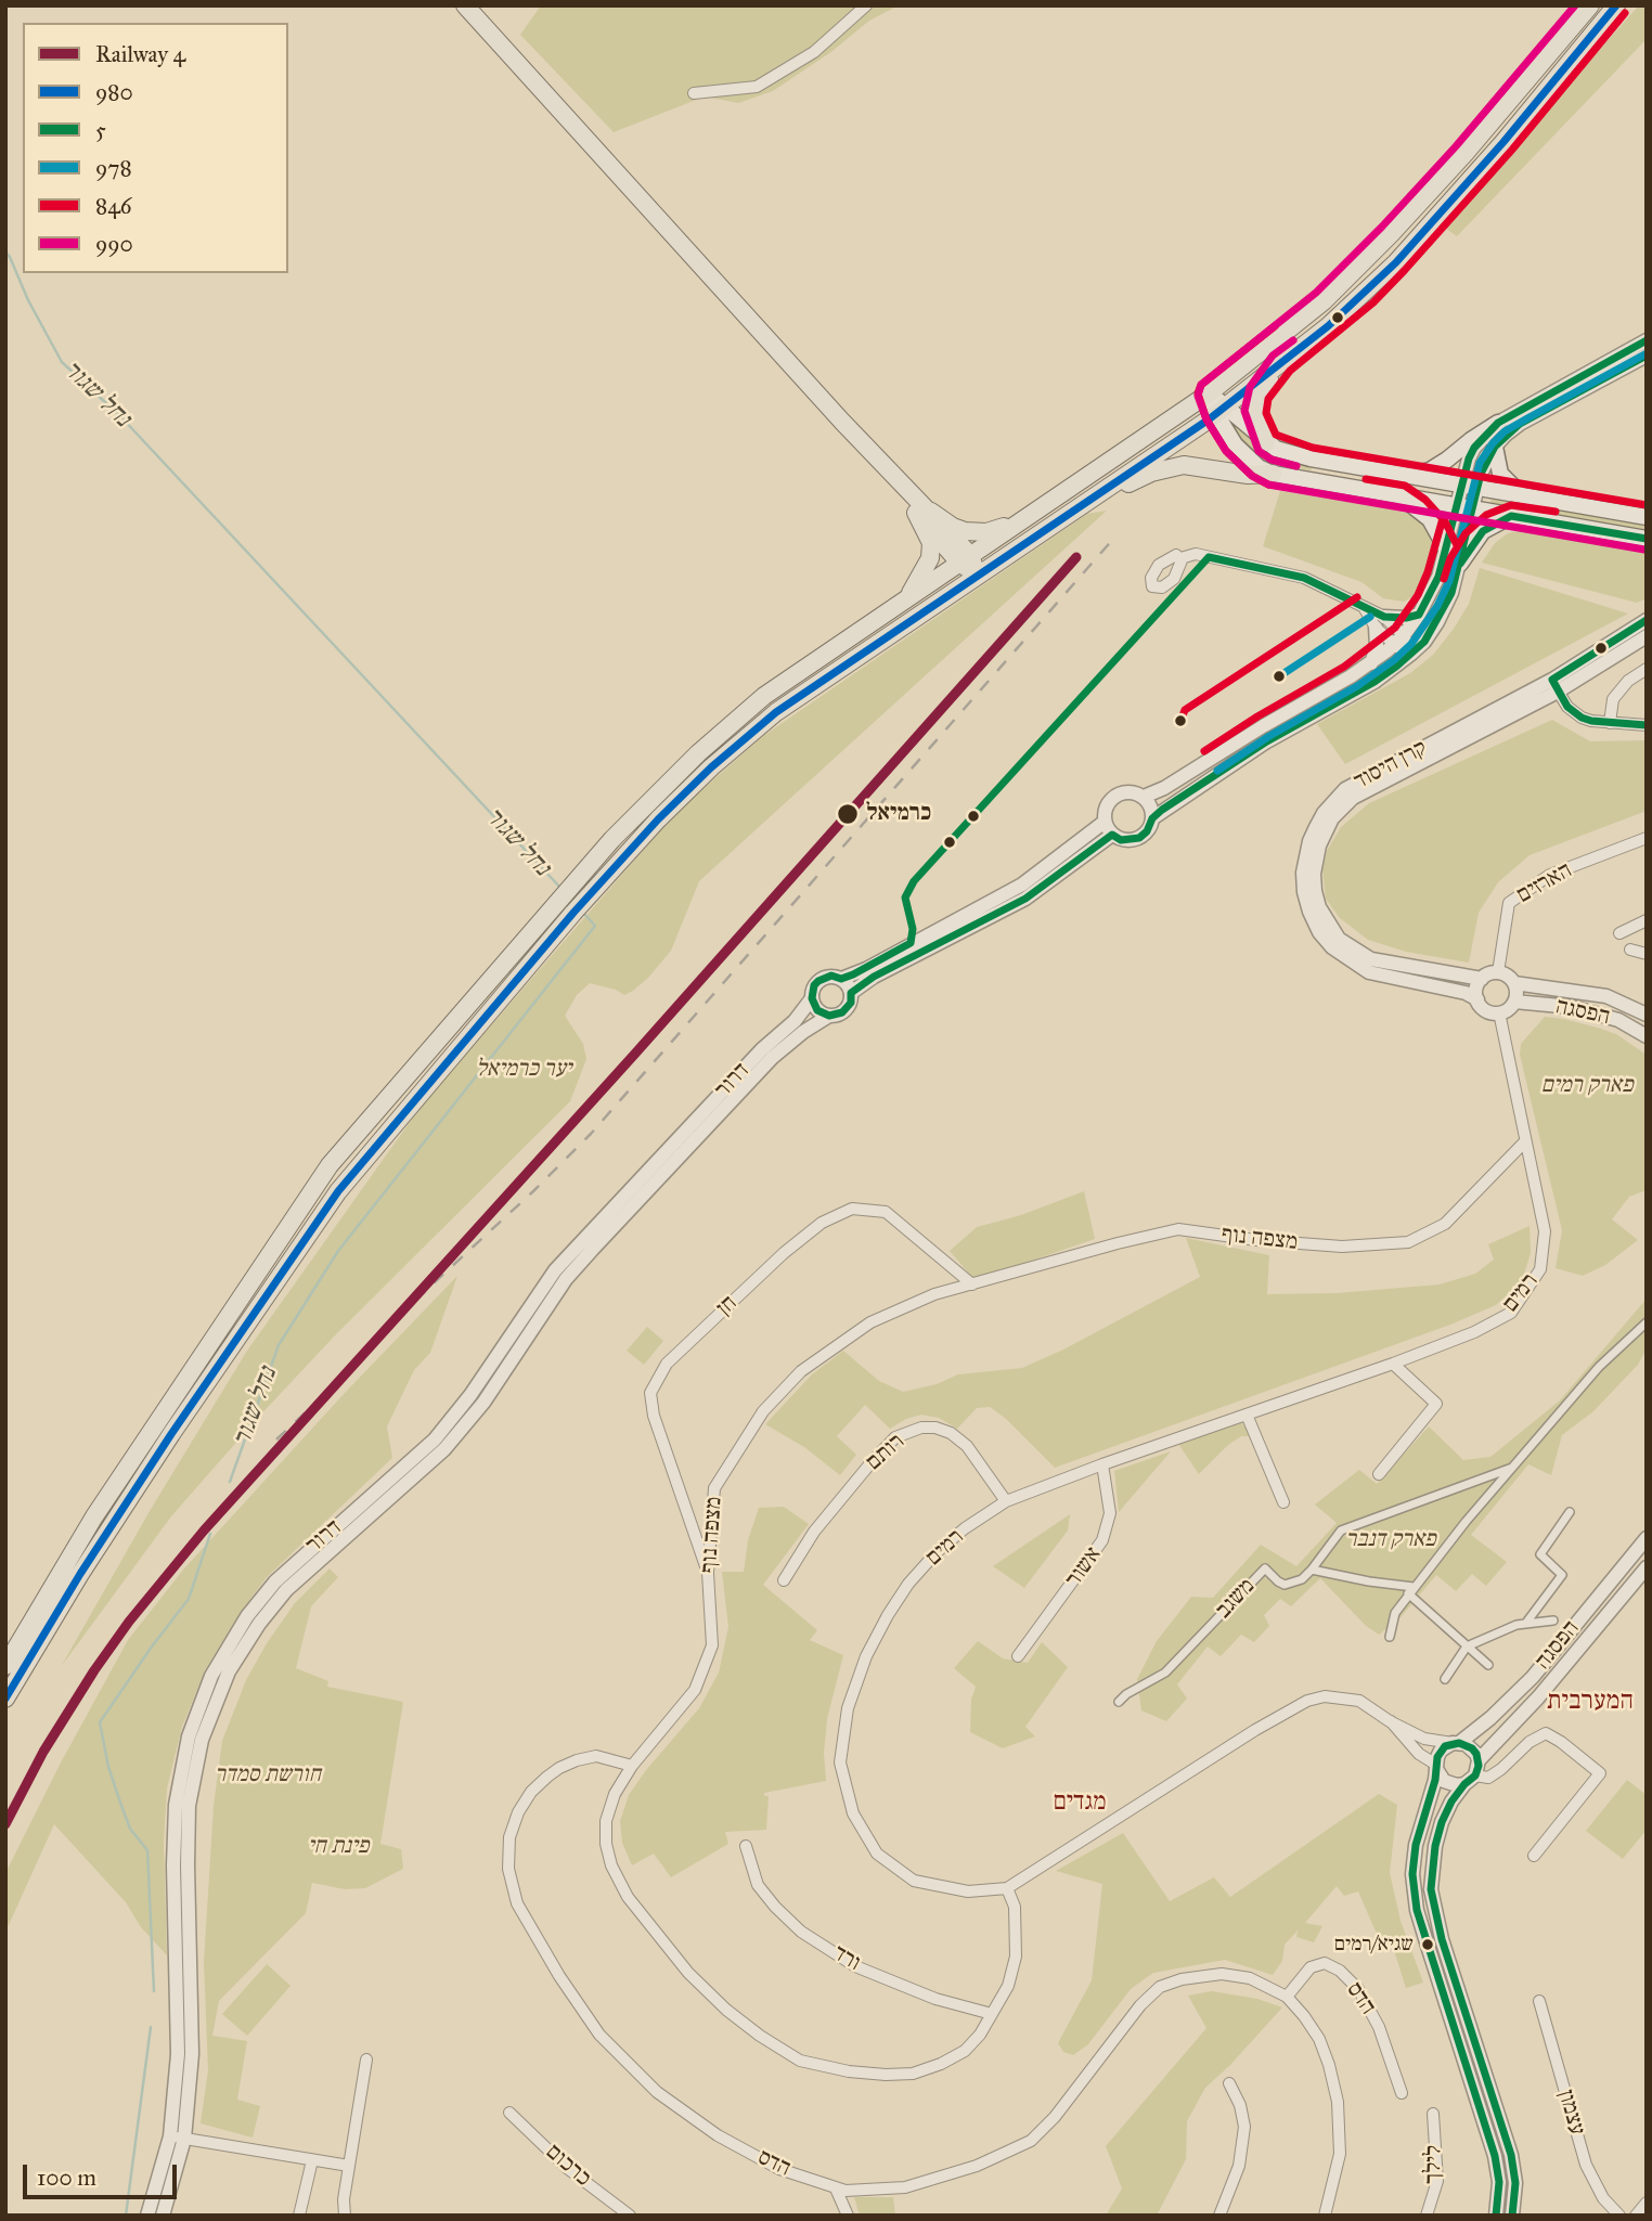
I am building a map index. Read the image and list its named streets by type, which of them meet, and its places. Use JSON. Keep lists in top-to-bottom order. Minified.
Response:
{"streets":{"street":["קרן היסוד","הארזים","הפסגה","דרור","מצפה נוף","רמים","חן","רותם","אשור","משגב","ורד","הדס","עצמון","לילך","כרכום"]},"crossings":[["קרן היסוד","הארזים"],["קרן היסוד","הפסגה"],["קרן היסוד","רמים"],["הארזים","הפסגה"],["הארזים","רמים"],["הפסגה","רמים"],["מצפה נוף","רמים"],["מצפה נוף","חן"],["מצפה נוף","ורד"],["מצפה נוף","הדס"],["רמים","רותם"],["רמים","אשור"]],"districts":["המערבית","מגדים"],"water":["נחל שגור"],"parks":["יער כרמיאל","פארק רמים","פארק דנבר","חורשת סמדר","פינת חי"],"places":["כרמיאל","שגיא/רמים"],"lines":["transit line 980","transit line 990","transit line 846","transit line 5","transit line 978","rail line 4"],"legend":["Railway 4","980","5","978","846","990"],"scale_bar":"100 m"}
